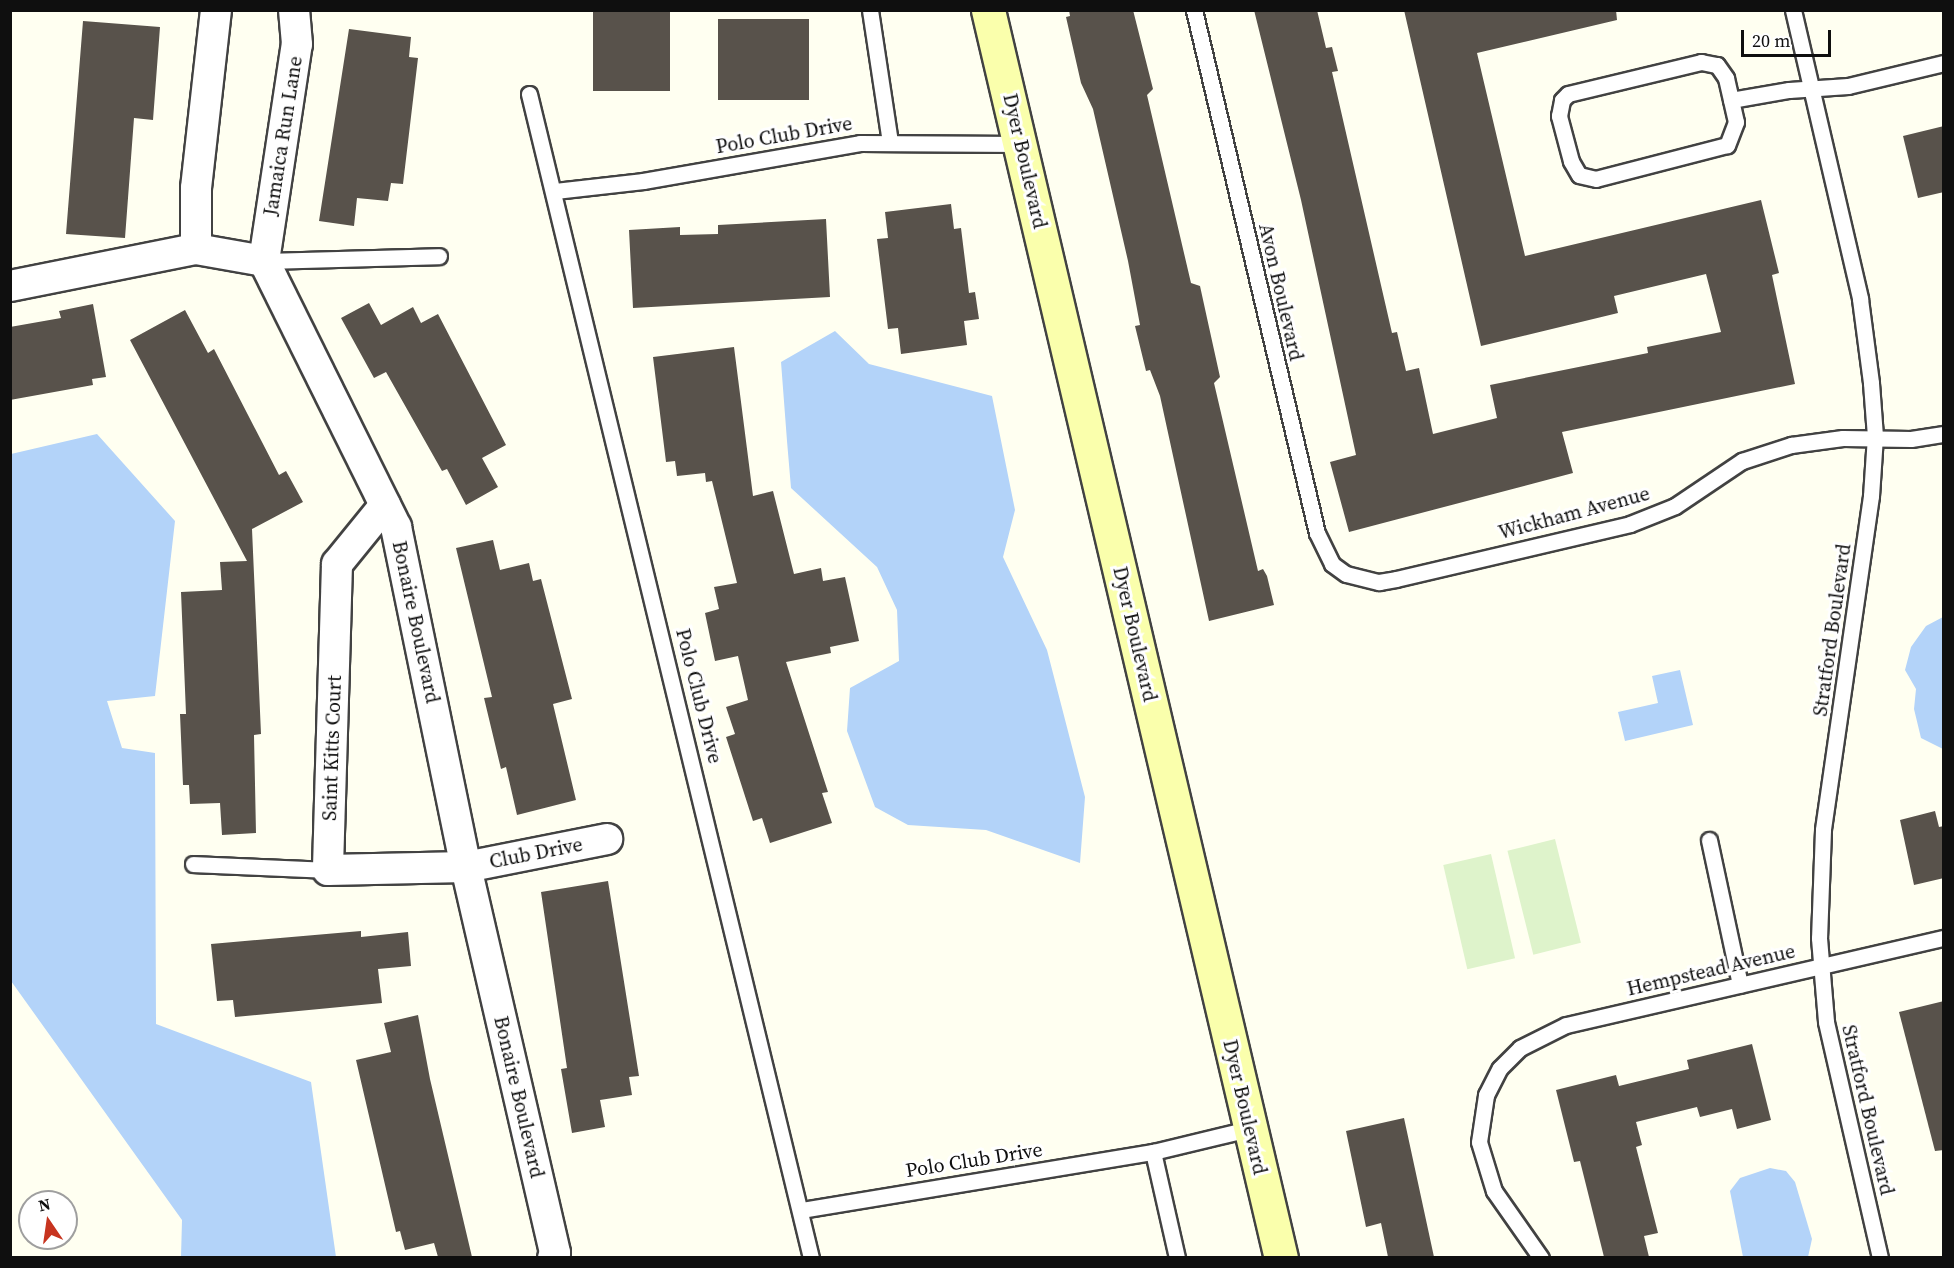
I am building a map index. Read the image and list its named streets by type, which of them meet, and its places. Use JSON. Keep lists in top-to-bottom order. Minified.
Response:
{"streets":{"main road":["Dyer Boulevard"],"street":["Jamaica Run Lane","Bonaire Boulevard","Saint Kitts Court","Club Drive"],"lane":["Polo Club Drive","Avon Boulevard","Wickham Avenue","Stratford Boulevard","Hempstead Avenue"]},"crossings":[["Polo Club Drive","Dyer Boulevard"],["Jamaica Run Lane","Bonaire Boulevard"],["Avon Boulevard","Wickham Avenue"],["Wickham Avenue","Stratford Boulevard"],["Bonaire Boulevard","Saint Kitts Court"],["Bonaire Boulevard","Club Drive"],["Stratford Boulevard","Hempstead Avenue"]],"scale_bar":"20 m","north":"top"}
